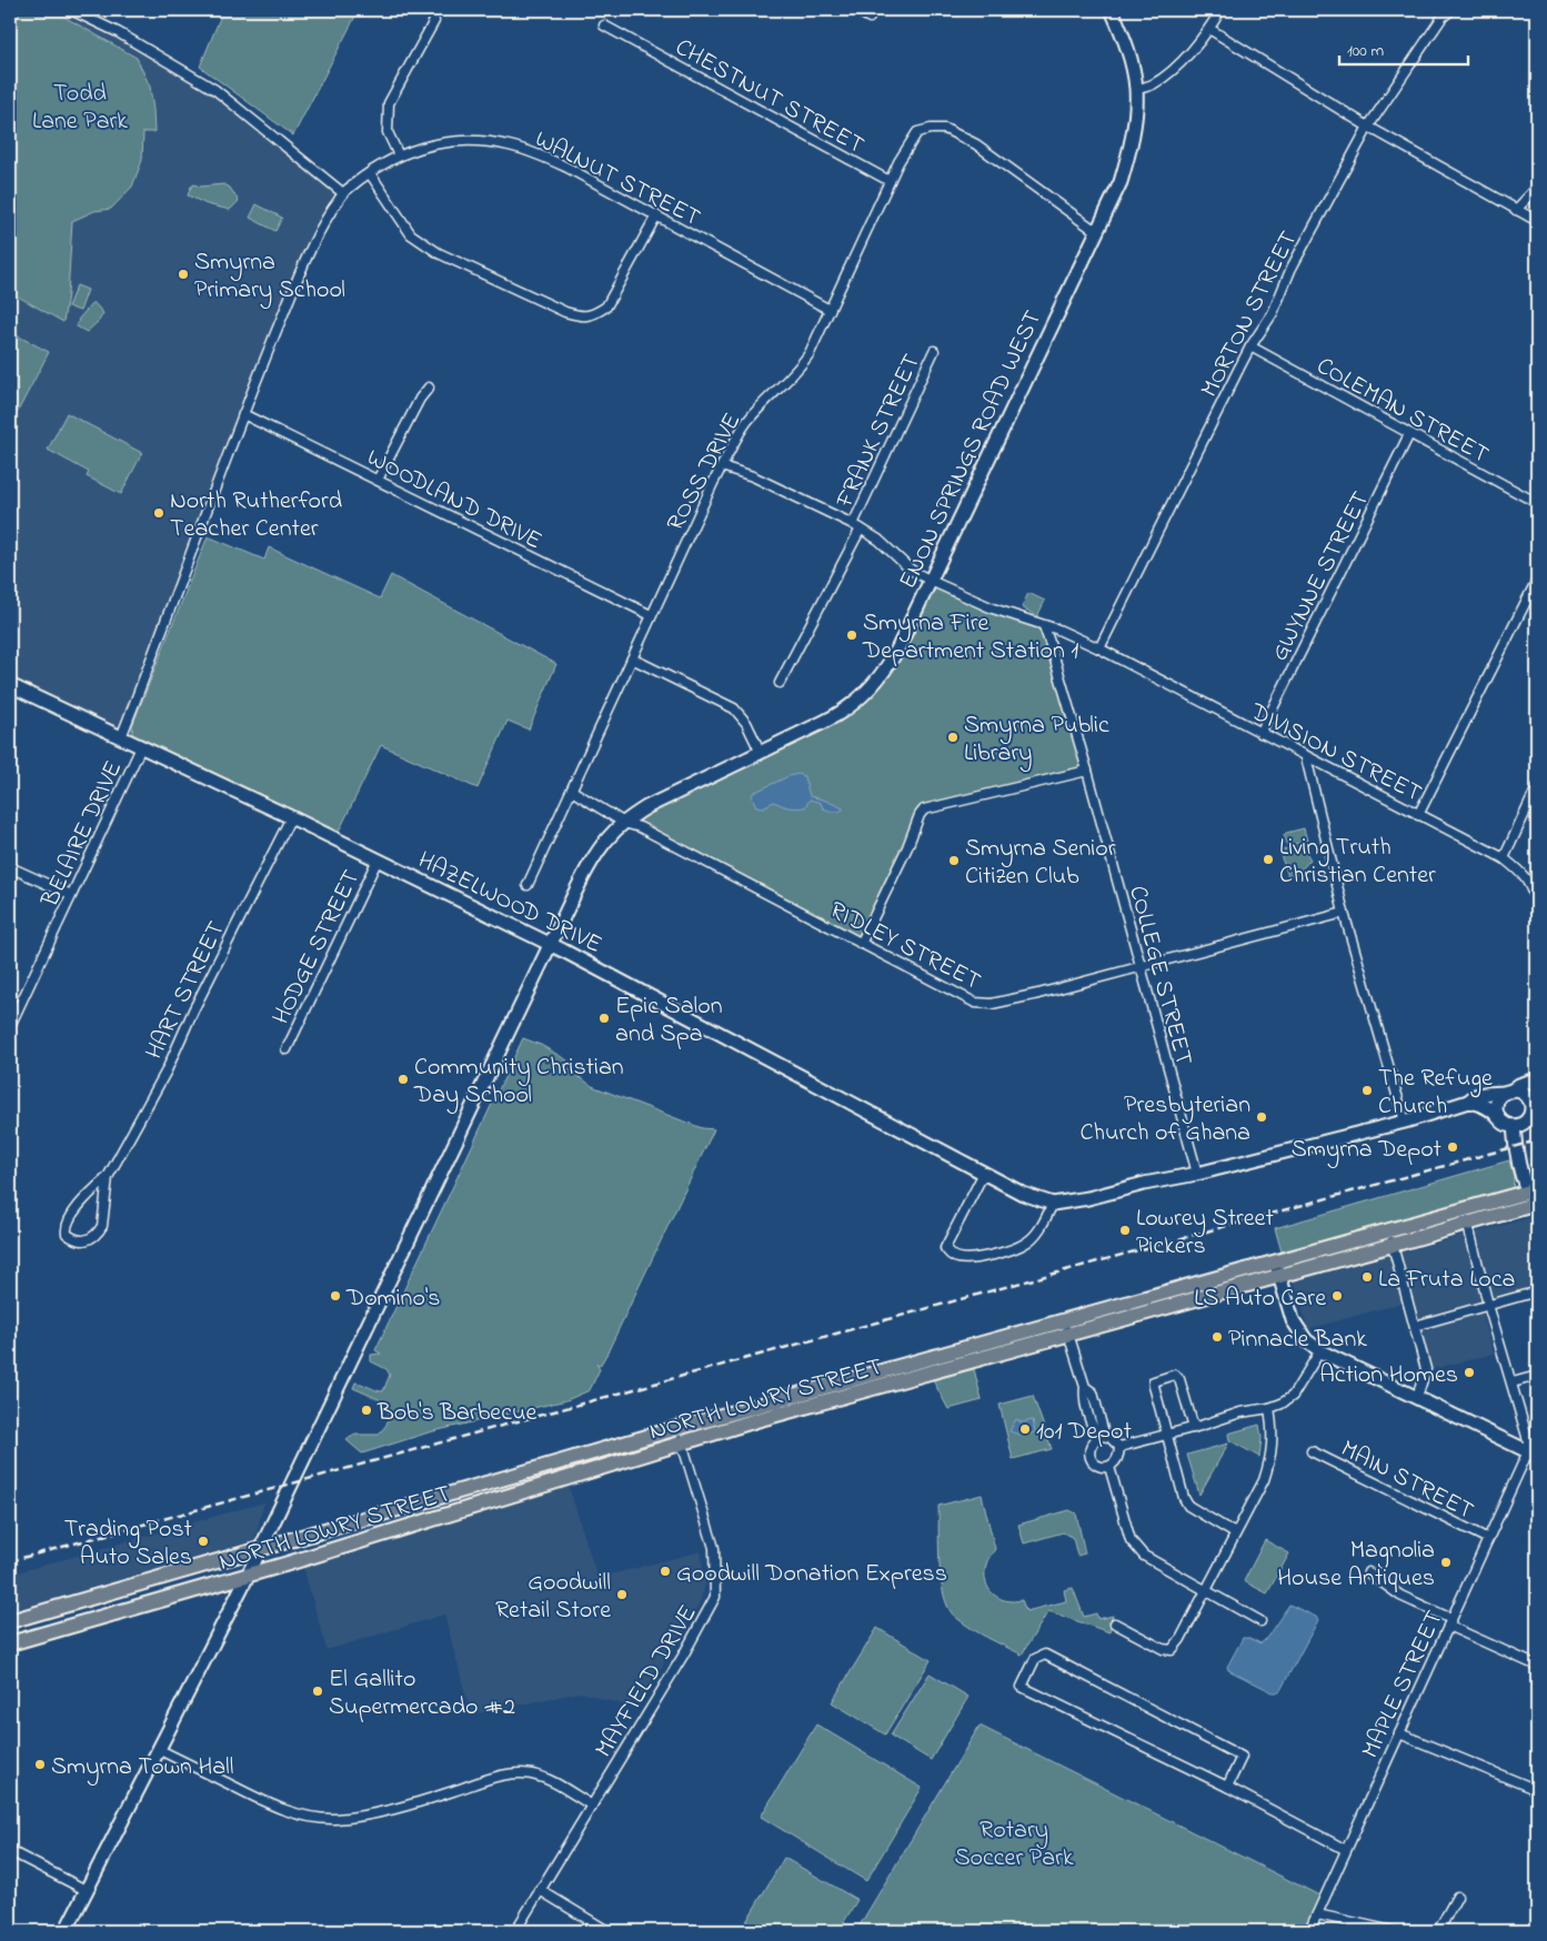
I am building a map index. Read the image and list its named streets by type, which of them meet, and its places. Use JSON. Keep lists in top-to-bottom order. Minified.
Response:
{"streets":{"main road":["NORTH LOWRY STREET"],"street":["CHESTNUT STREET","WALNUT STREET","MORTON STREET","COLEMAN STREET","FRANK STREET","ENON SPRINGS ROAD WEST","ROSS DRIVE","WOODLAND DRIVE","GWYNNE STREET","DIVISION STREET","BELAIRE DRIVE","HAZELWOOD DRIVE","RIDLEY STREET","HODGE STREET","COLLEGE STREET","HART STREET","MAIN STREET","MAYFIELD DRIVE","MAPLE STREET"]},"crossings":[["CHESTNUT STREET","ROSS DRIVE"],["WALNUT STREET","ROSS DRIVE"],["WALNUT STREET","WOODLAND DRIVE"],["WALNUT STREET","HAZELWOOD DRIVE"],["MORTON STREET","COLEMAN STREET"],["MORTON STREET","DIVISION STREET"],["COLEMAN STREET","GWYNNE STREET"],["ENON SPRINGS ROAD WEST","ROSS DRIVE"],["ENON SPRINGS ROAD WEST","HAZELWOOD DRIVE"],["ENON SPRINGS ROAD WEST","RIDLEY STREET"],["ENON SPRINGS ROAD WEST","NORTH LOWRY STREET"],["ROSS DRIVE","WOODLAND DRIVE"],["ROSS DRIVE","RIDLEY STREET"],["GWYNNE STREET","DIVISION STREET"],["BELAIRE DRIVE","HAZELWOOD DRIVE"],["HAZELWOOD DRIVE","HODGE STREET"],["HAZELWOOD DRIVE","COLLEGE STREET"],["HAZELWOOD DRIVE","HART STREET"],["RIDLEY STREET","COLLEGE STREET"],["NORTH LOWRY STREET","MAYFIELD DRIVE"],["MAIN STREET","MAPLE STREET"]],"parks":["Todd Lane Park","Rotary Soccer Park"],"places":["Smyrna Primary School","North Rutherford Teacher Center","Smyrna Fire Department Station 1","Smyrna Public Library","Living Truth Christian Center","Smyrna Senior Citizen Club","Epic Salon and Spa","Community Christian Day School","The Refuge Church","Presbyterian Church of Ghana","Smyrna Depot","Lowrey Street Pickers","La Fruta Loca","Domino's","LS Auto Care","Pinnacle Bank","Action Homes","Bob's Barbecue","101 Depot","Trading Post Auto Sales","Magnolia House Antiques","Goodwill Donation Express","Goodwill Retail Store","El Gallito Supermercado #2","Smyrna Town Hall"],"scale_bar":"100 m"}
